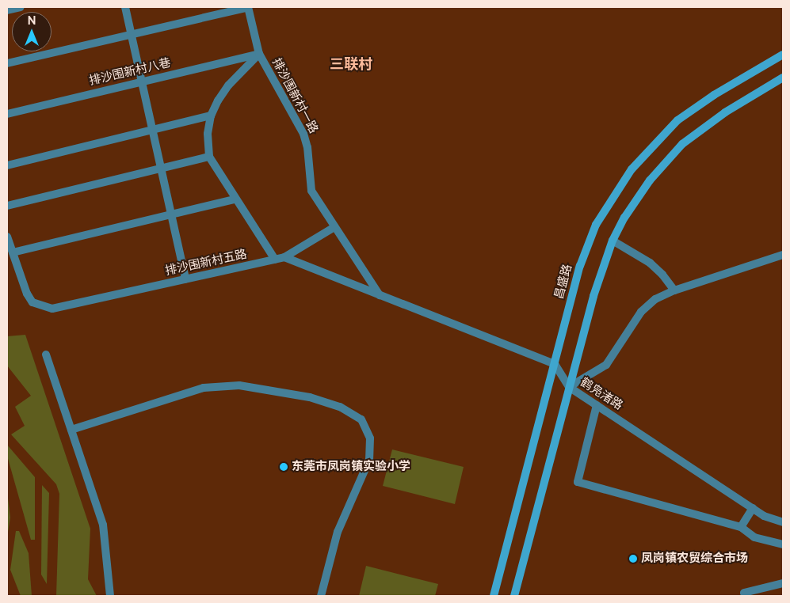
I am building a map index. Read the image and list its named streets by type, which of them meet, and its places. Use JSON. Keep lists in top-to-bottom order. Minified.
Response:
{"streets":{"street":["排沙围新村八巷","排沙围新村一路","排沙围新村五路","昌盛路","鹤凫渚路"]},"crossings":[["排沙围新村八巷","排沙围新村一路"],["排沙围新村一路","排沙围新村五路"],["昌盛路","鹤凫渚路"]],"districts":["三联村"],"places":["东莞市凤岗镇实验小学","凤岗镇农贸综合市场"],"north":"top"}
